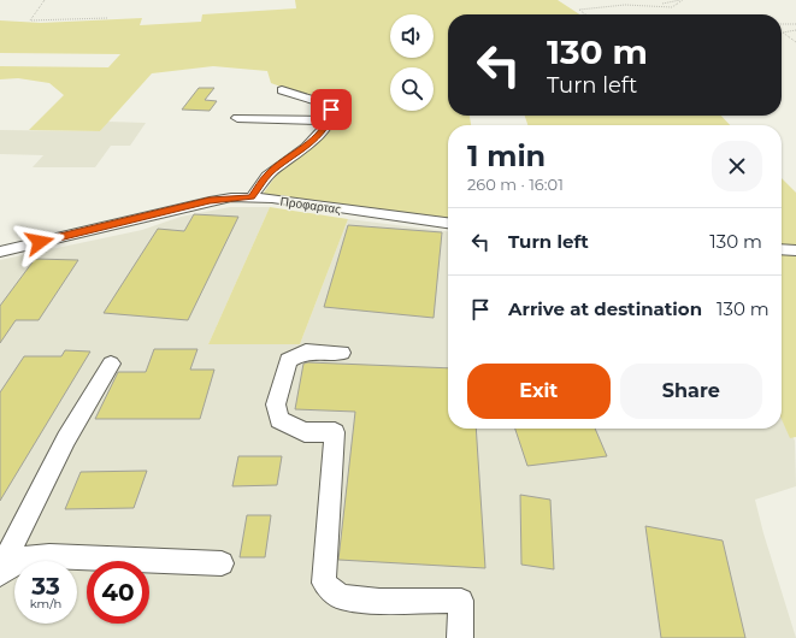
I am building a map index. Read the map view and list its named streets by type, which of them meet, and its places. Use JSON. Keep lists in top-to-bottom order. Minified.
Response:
{"streets":{"street":["Προφαρτας"]},"page":{"turn":["130 m","Turn left"],"heading":["1 min","260 m · 16:01"],"list":[{"name":"Turn left","value":"130 m"},{"name":"Arrive at destination","value":"130 m"}],"buttons":["Exit","Share"],"speed":"33 km/h","limit":"40"}}
